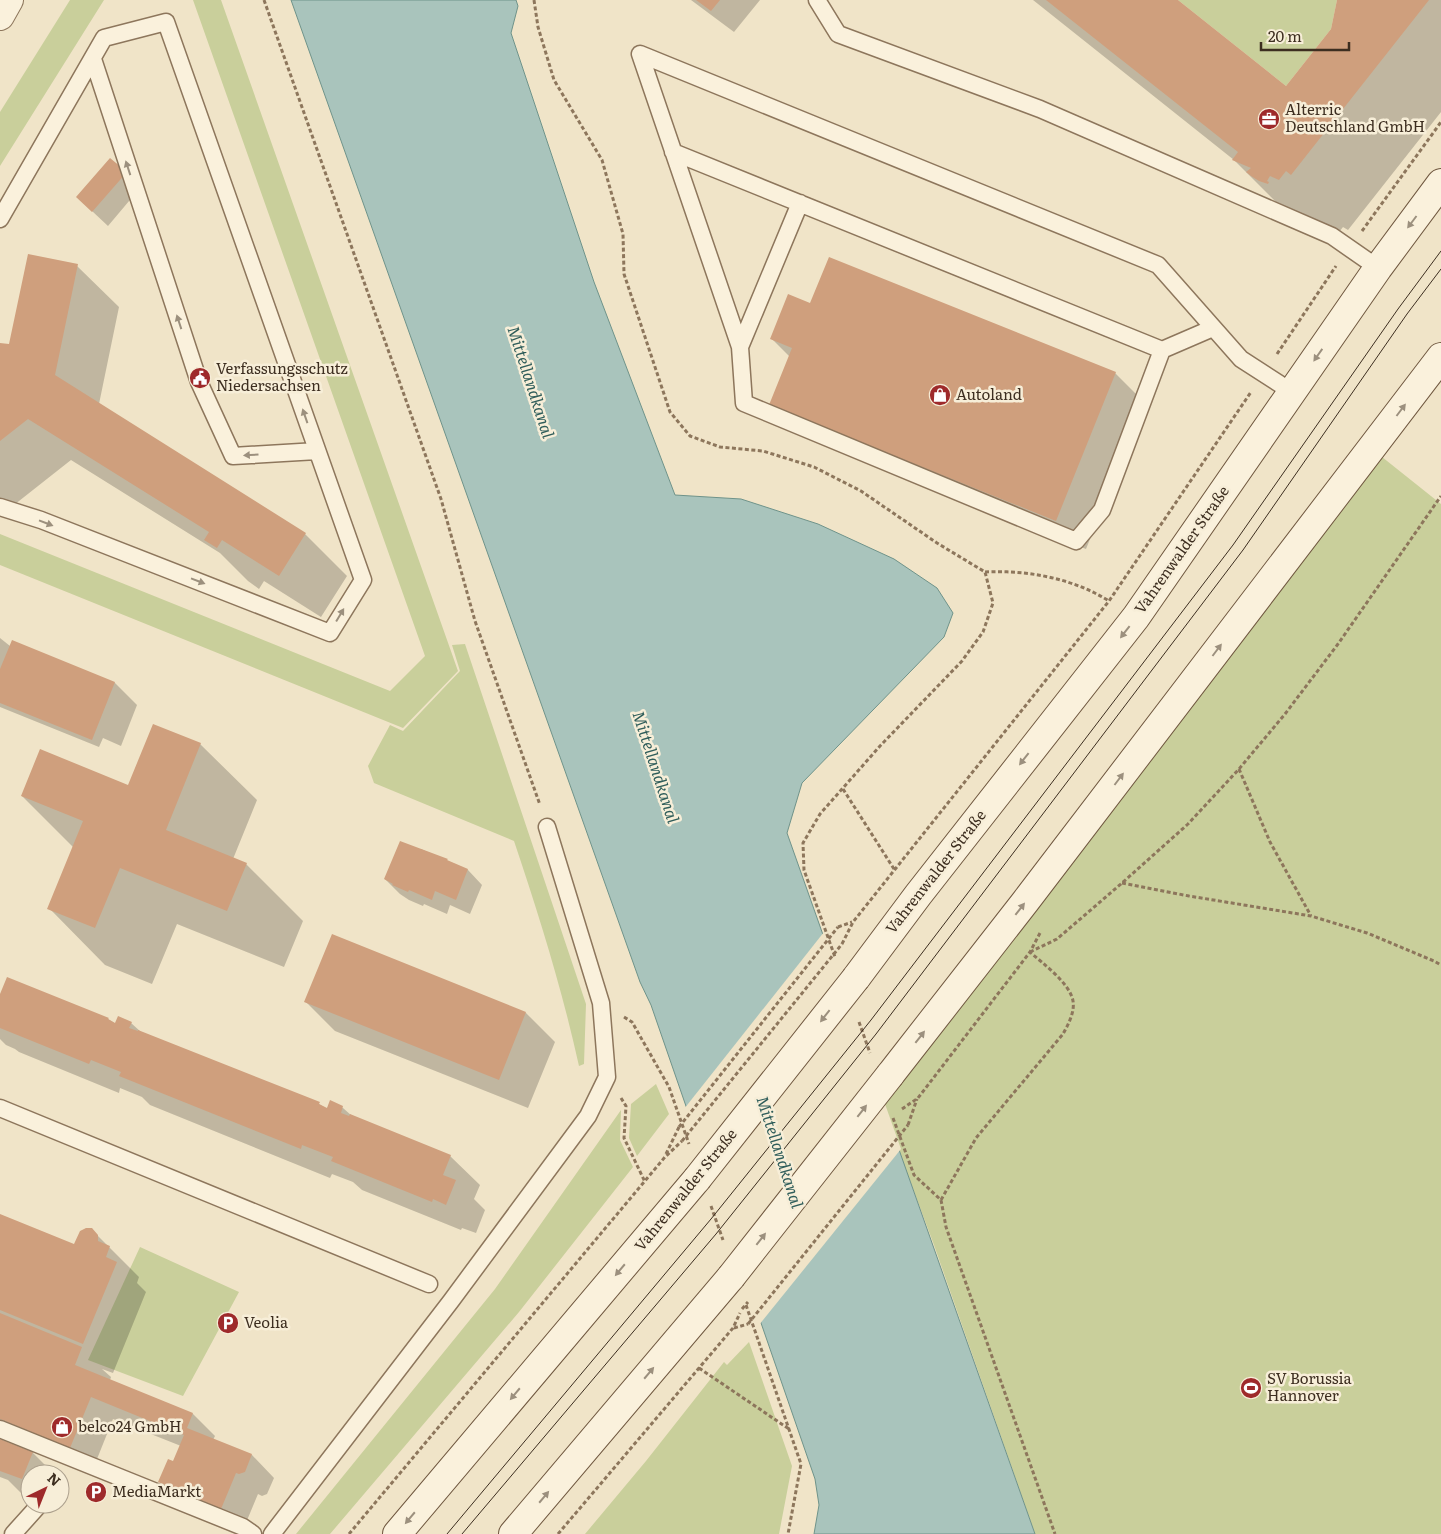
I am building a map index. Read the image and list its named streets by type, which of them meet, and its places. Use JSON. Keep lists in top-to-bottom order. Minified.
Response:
{"streets":{"main road":["Vahrenwalder Straße"]},"water":["Mittellandkanal"],"places":{"office":["Alterric Deutschland GmbH"],"public building":["Verfassungsschutz Niedersachsen"],"shop":["Autoland","belco24 GmbH"],"parking":["Veolia","MediaMarkt"],"sports":["SV Borussia Hannover"]},"scale_bar":"20 m","north":"top right"}
